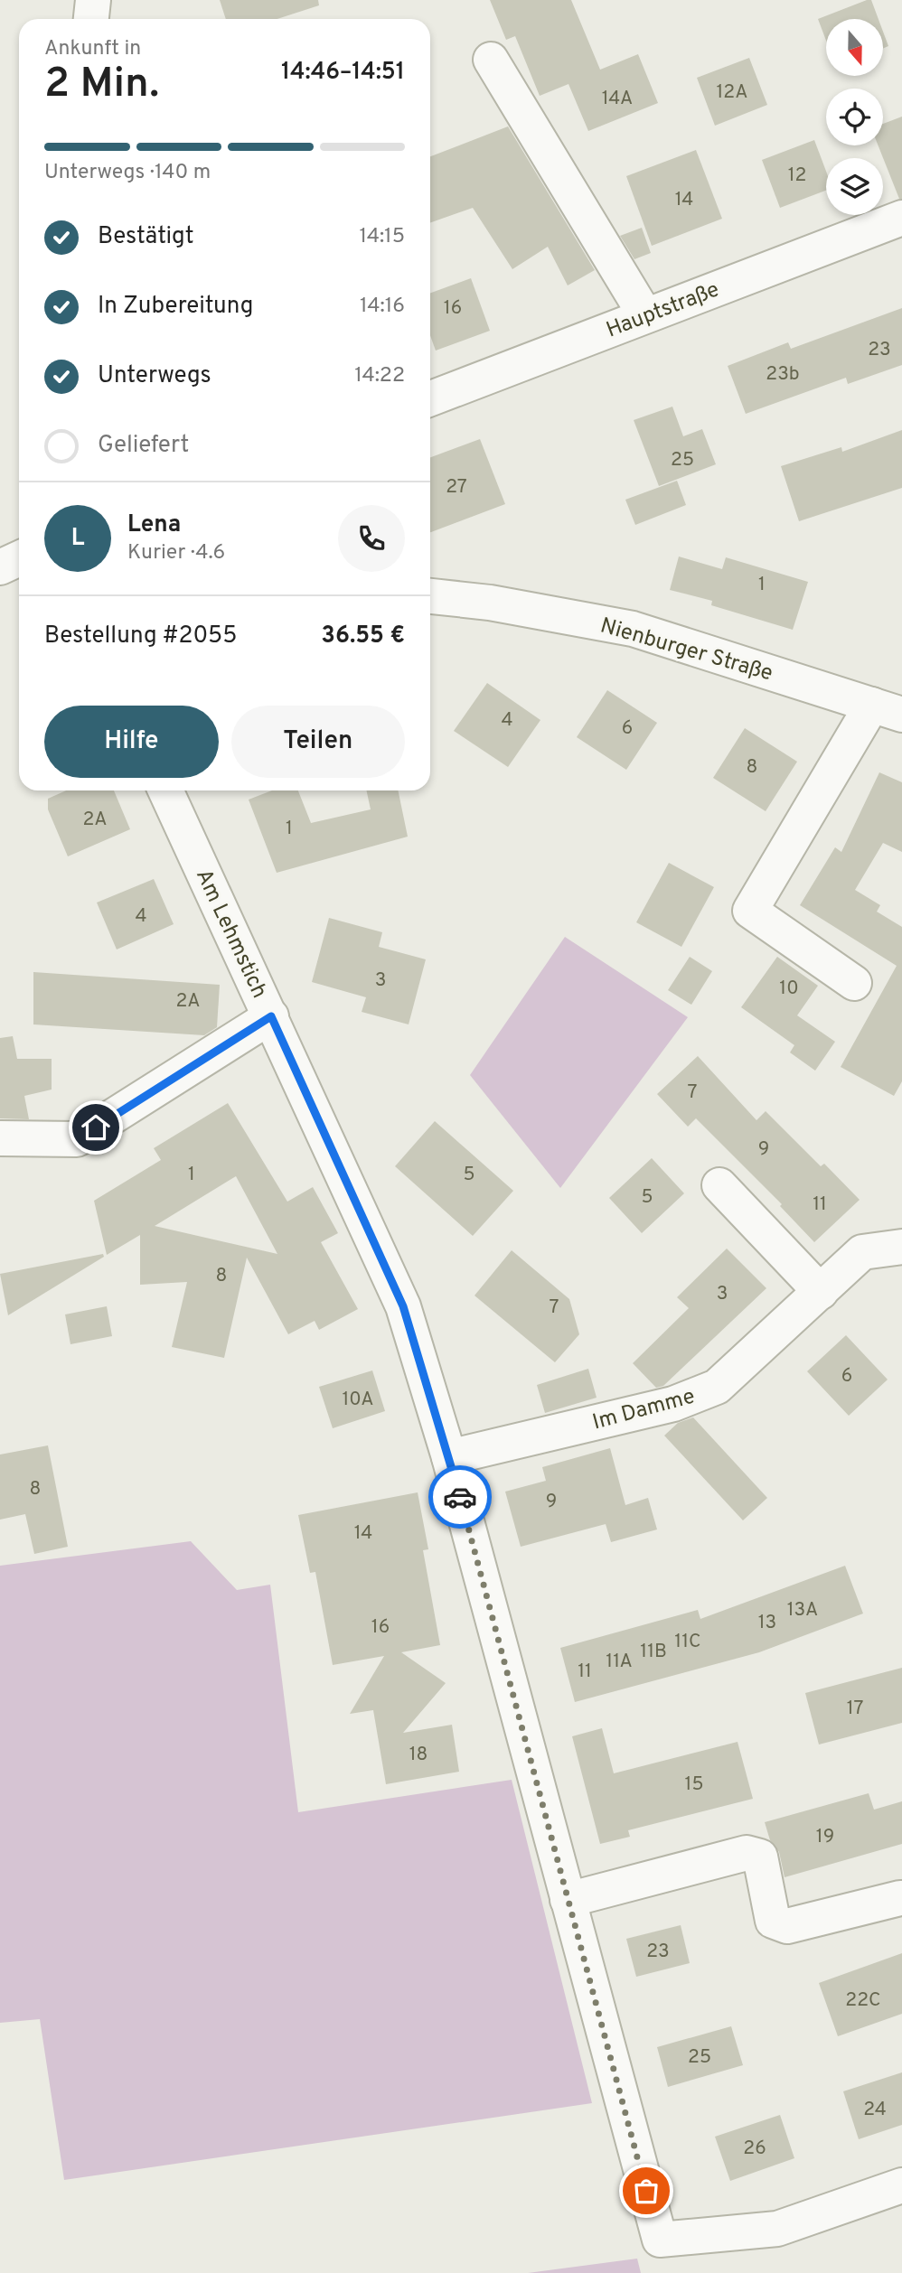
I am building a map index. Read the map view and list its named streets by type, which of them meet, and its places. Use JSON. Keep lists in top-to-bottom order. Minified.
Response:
{"streets":{"street":["Hauptstraße","Nienburger Straße","Am Lehmstich","Im Damme"]},"crossings":[["Am Lehmstich","Im Damme"]],"house_numbers":["12A","14A","12","14","16","23","23b","25","27","1","4","6","8","2A","1","4","3","10","2A","7","9","1","5","5","11","8","3","7","6","10A","8","9","14","13A","13","16","11C","11B","11A","11","17","18","15","19","23","22C","25","24","26"],"north":"bottom","page":{"heading":["2 Min.","Ankunft in","14:46–14:51"],"panel":["Lena","Kurier · 4.6","Bestellung #2055","36.55 €"],"bar":"Unterwegs · 140 m","list":[["Bestätigt","14:15"],["In Zubereitung","14:16"],["Unterwegs","14:22"],"Geliefert"],"round":"L","buttons":["Hilfe","Teilen"]}}
